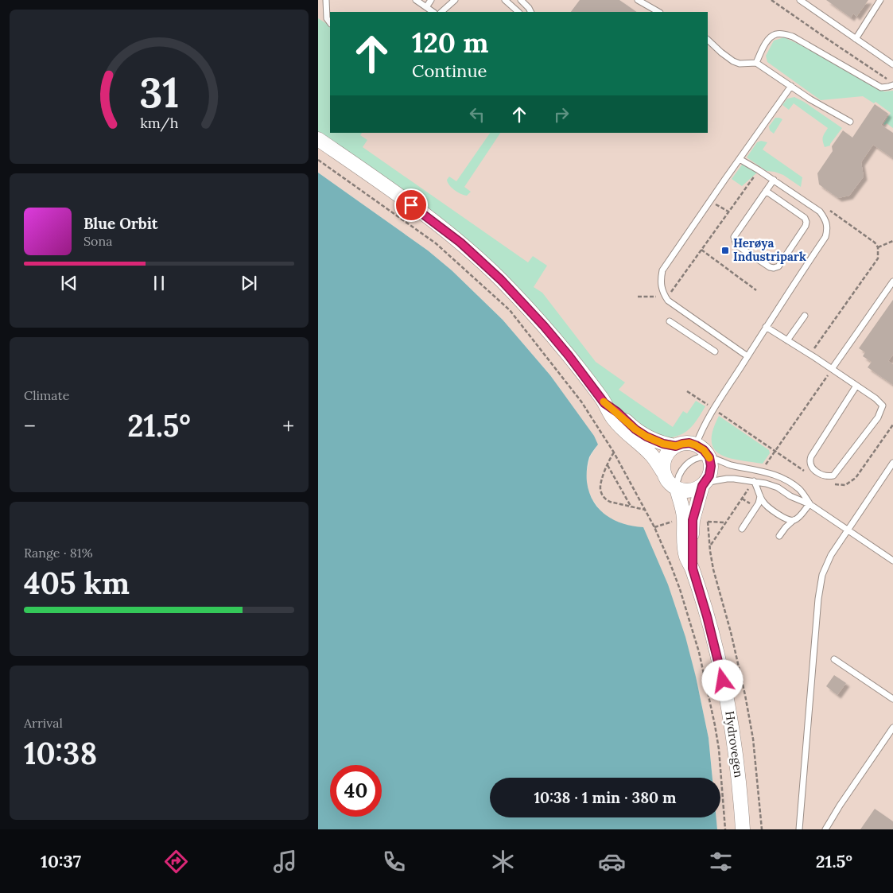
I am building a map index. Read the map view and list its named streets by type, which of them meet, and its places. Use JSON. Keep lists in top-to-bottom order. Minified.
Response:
{"streets":{"street":["Hydrovegen"]},"places":{"transit":["Herøya Industripark"]},"page":{"turn":["120 m","Continue"],"song":["Blue Orbit","Sona"],"tile":["Climate",["Range · 81%","405 km"],["Arrival","10:38"]],"heat":["−","21.5°","+"],"limit":"40","trip":"10:38 · 1 min · 380 m","tabs":["10:37","21.5°"],"gauge":["31","km/h"]}}
